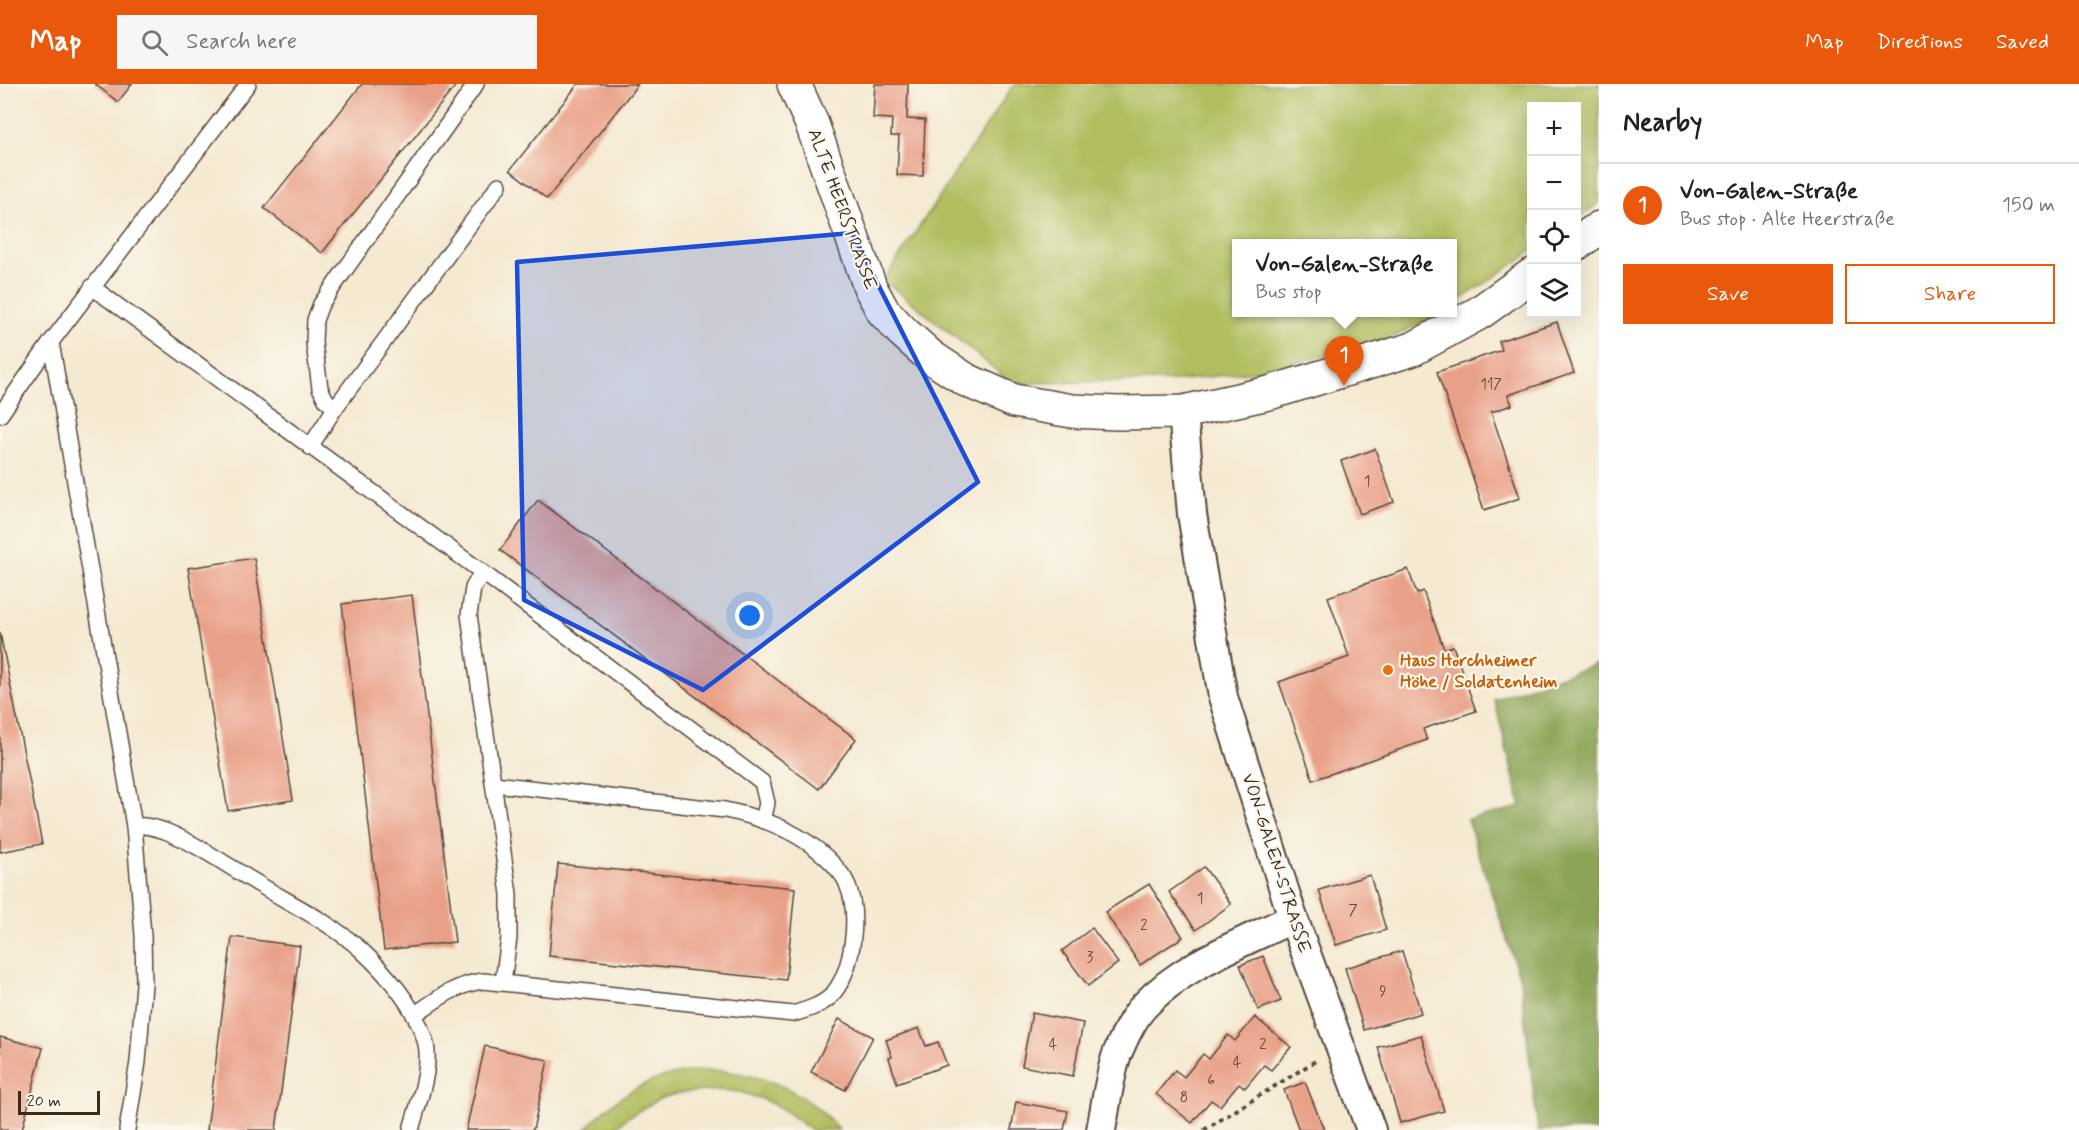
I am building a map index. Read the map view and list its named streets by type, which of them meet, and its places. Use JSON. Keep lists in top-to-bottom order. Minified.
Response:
{"streets":{"street":["ALTE HEERSTRASSE","VON-GALEN-STRASSE"]},"crossings":[["ALTE HEERSTRASSE","VON-GALEN-STRASSE"]],"places":["Haus Horchheimer Höhe / Soldatenheim"],"house_numbers":["117","1","1","7","2","3","9","4","2","4","6","8"],"scale_bar":"20 m","page":{"header":"Map","search":"Search here","nav":["Map","Directions","Saved"],"heading":"Nearby","map_buttons":["+","−"],"list":[{"mark":"1","name":"Von-Galen-Straße","note":"Bus stop · Alte Heerstraße","value":"150 m"}],"popup":["Von-Galen-Straße","Bus stop"],"buttons":["Save","Share"],"pins":"1","scale":"20 m"}}
